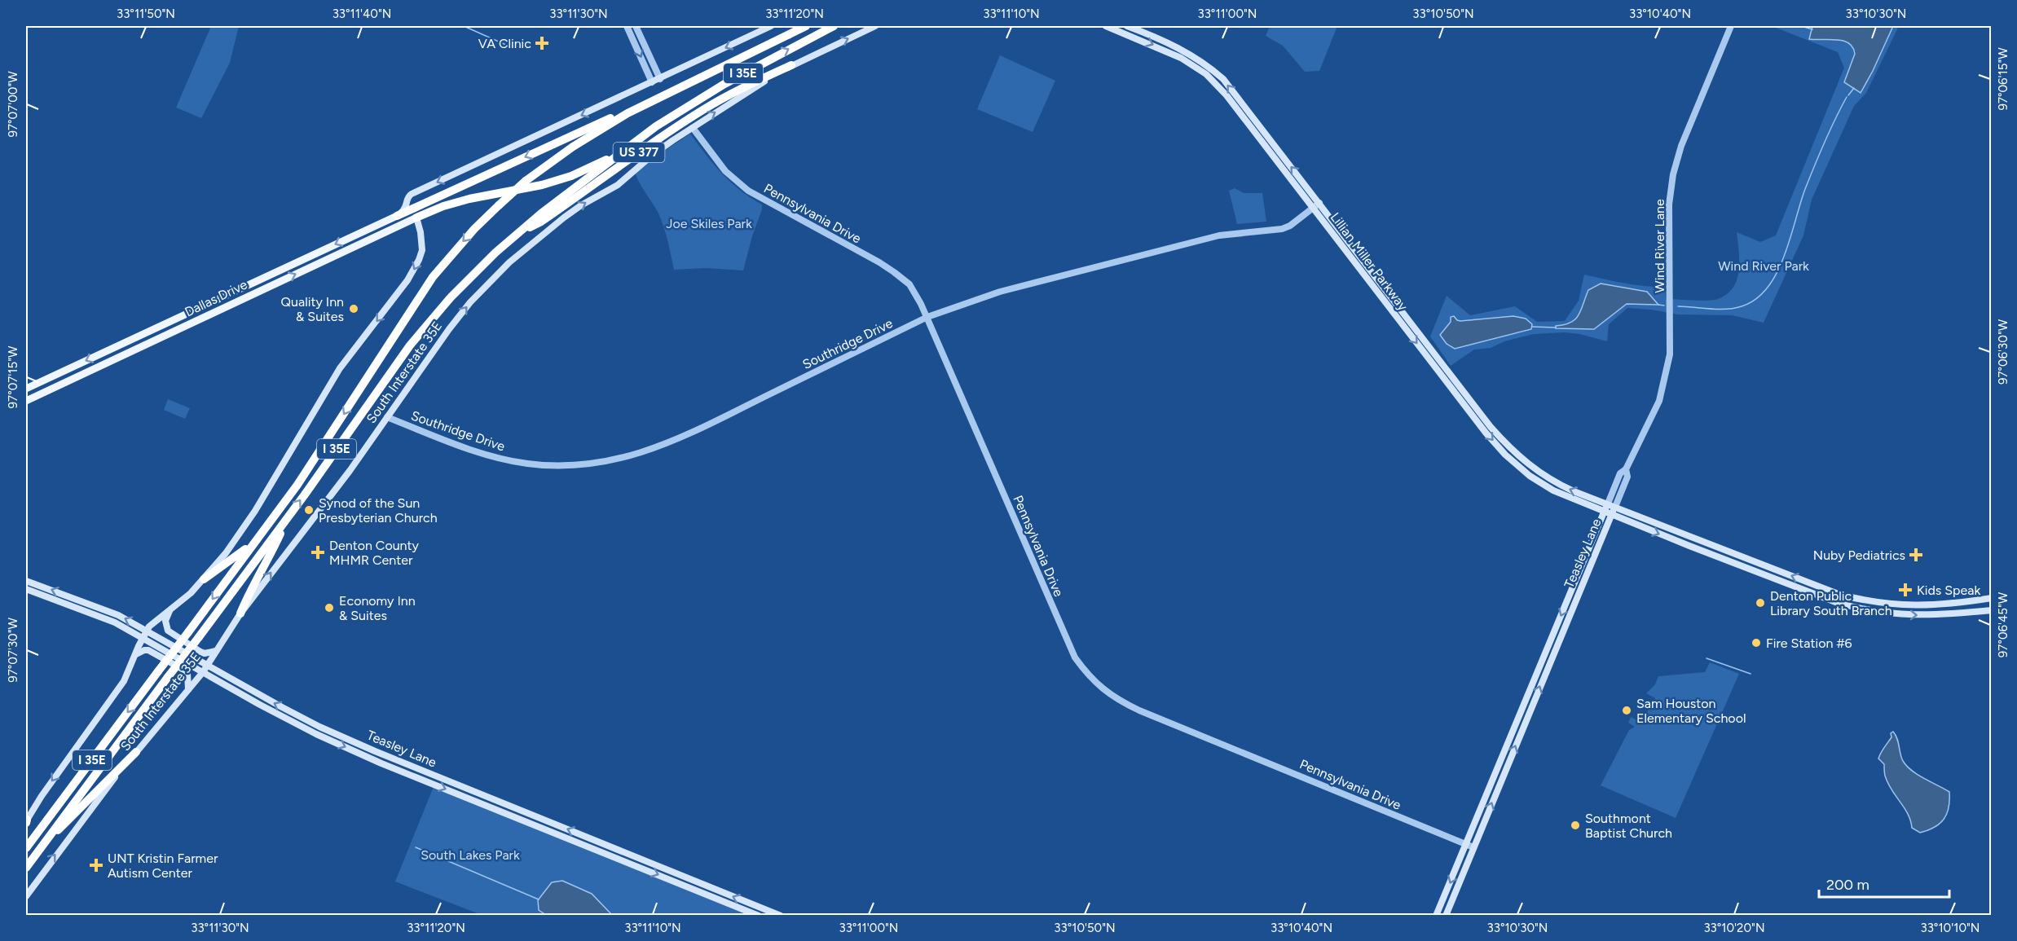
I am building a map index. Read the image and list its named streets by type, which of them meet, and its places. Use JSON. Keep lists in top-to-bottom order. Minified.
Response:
{"streets":{"highway":["I 35E","US 377"],"main road":["Lillian Miller Parkway","Dallas Drive","South Interstate 35E","Teasley Lane"],"street":["Pennsylvania Drive","Wind River Lane","Southridge Drive"]},"crossings":[["I 35E","US 377"],["US 377","South Interstate 35E"],["Pennsylvania Drive","Southridge Drive"],["Pennsylvania Drive","South Interstate 35E"],["Pennsylvania Drive","Teasley Lane"],["Wind River Lane","Lillian Miller Parkway"],["Wind River Lane","Teasley Lane"],["Lillian Miller Parkway","Southridge Drive"],["Lillian Miller Parkway","Teasley Lane"],["Southridge Drive","South Interstate 35E"],["South Interstate 35E","Teasley Lane"]],"parks":["Joe Skiles Park","Wind River Park","South Lakes Park"],"places":{"health":["VA Clinic","Denton County MHMR Center","Nuby Pediatrics","Kids Speak","UNT Kristin Farmer Autism Center"],"other":["Quality Inn & Suites","Synod of the Sun Presbyterian Church","Denton Public Library South Branch","Economy Inn & Suites","Fire Station #6","Sam Houston Elementary School","Southmont Baptist Church"]},"scale_bar":"200 m","coordinates":["33°11'50\"N","33°11'40\"N","33°11'30\"N","33°11'20\"N","33°11'10\"N","33°11'00\"N","33°10'50\"N","33°10'40\"N","33°10'30\"N","97°06'15\"W","97°07'00\"W","97°06'30\"W","97°07'15\"W","97°06'45\"W","97°07'30\"W","33°10'20\"N","33°10'10\"N"]}
